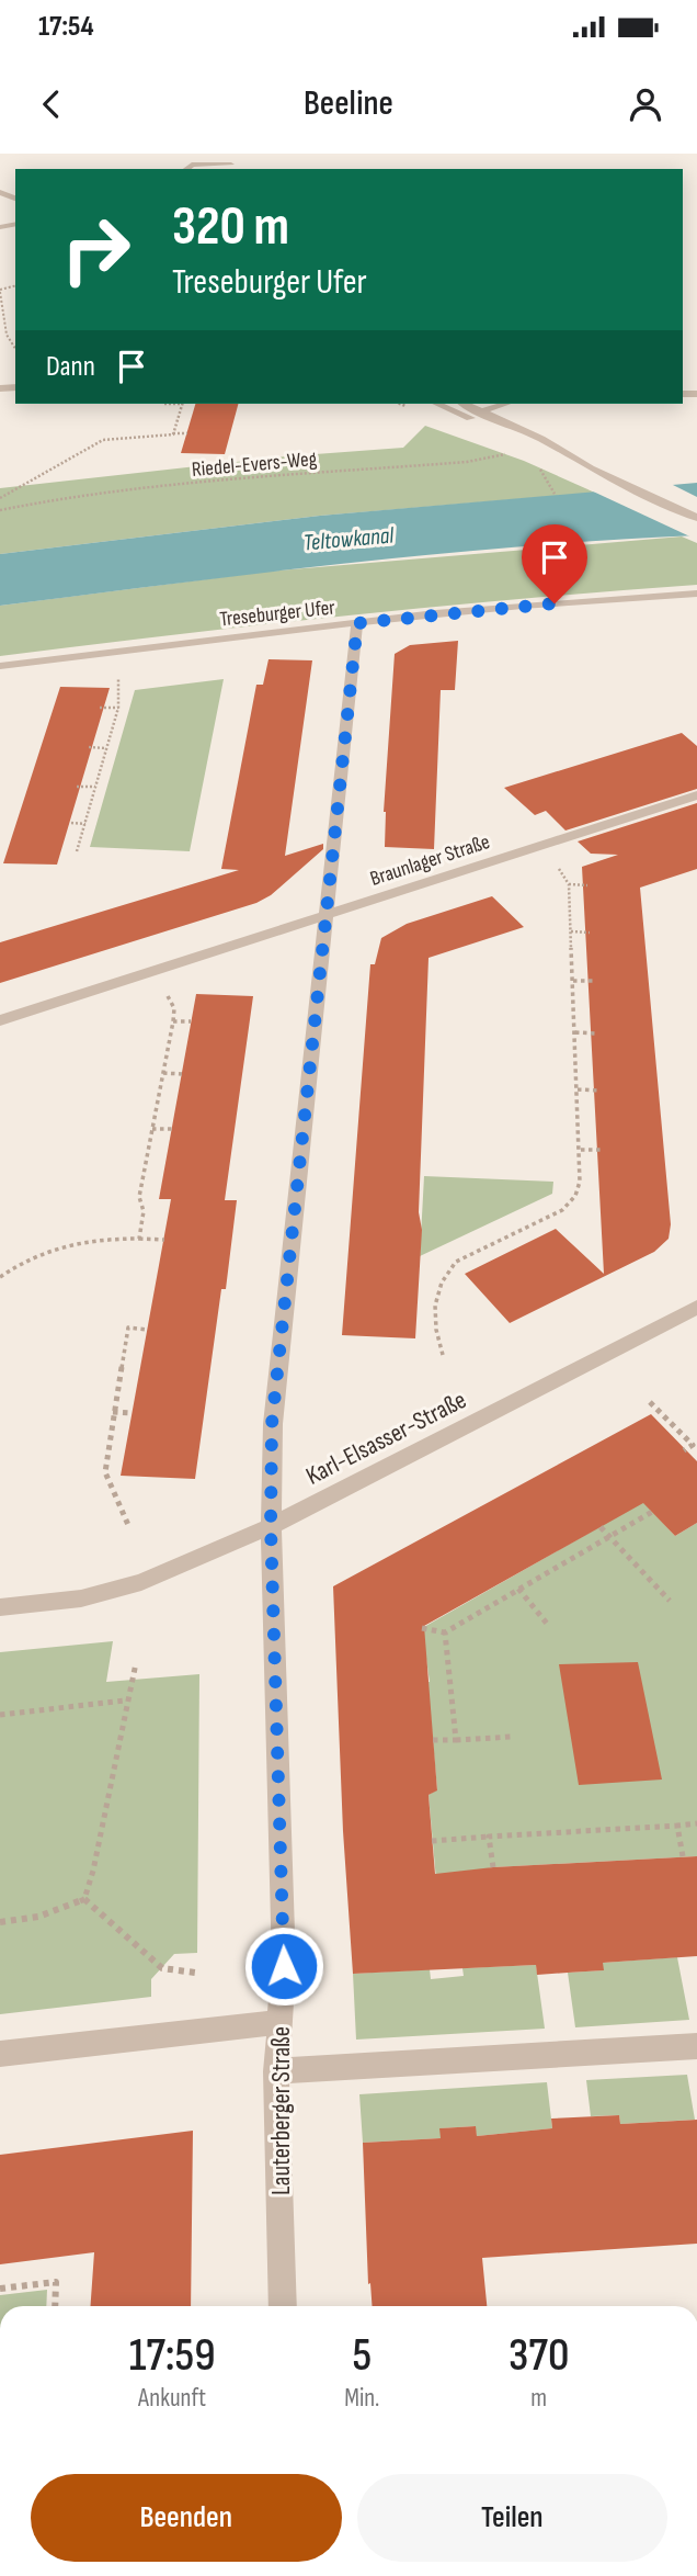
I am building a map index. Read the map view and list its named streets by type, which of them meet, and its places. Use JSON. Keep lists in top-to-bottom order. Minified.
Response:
{"streets":{"street":["Treseburger Ufer","Braunlager Straße","Karl-Elsasser-Straße","Lauterberger Straße"],"path":["Riedel-Evers-Weg"]},"crossings":[["Treseburger Ufer","Lauterberger Straße"],["Braunlager Straße","Lauterberger Straße"],["Karl-Elsasser-Straße","Lauterberger Straße"]],"water":["Teltowkanal"],"page":{"status":"17:54","header":"Beeline","turn":["320 m","Treseburger Ufer"],"then":"Dann","eta":["17:59","Ankunft","5","Min.","370","m"],"buttons":["Beenden","Teilen"]}}
